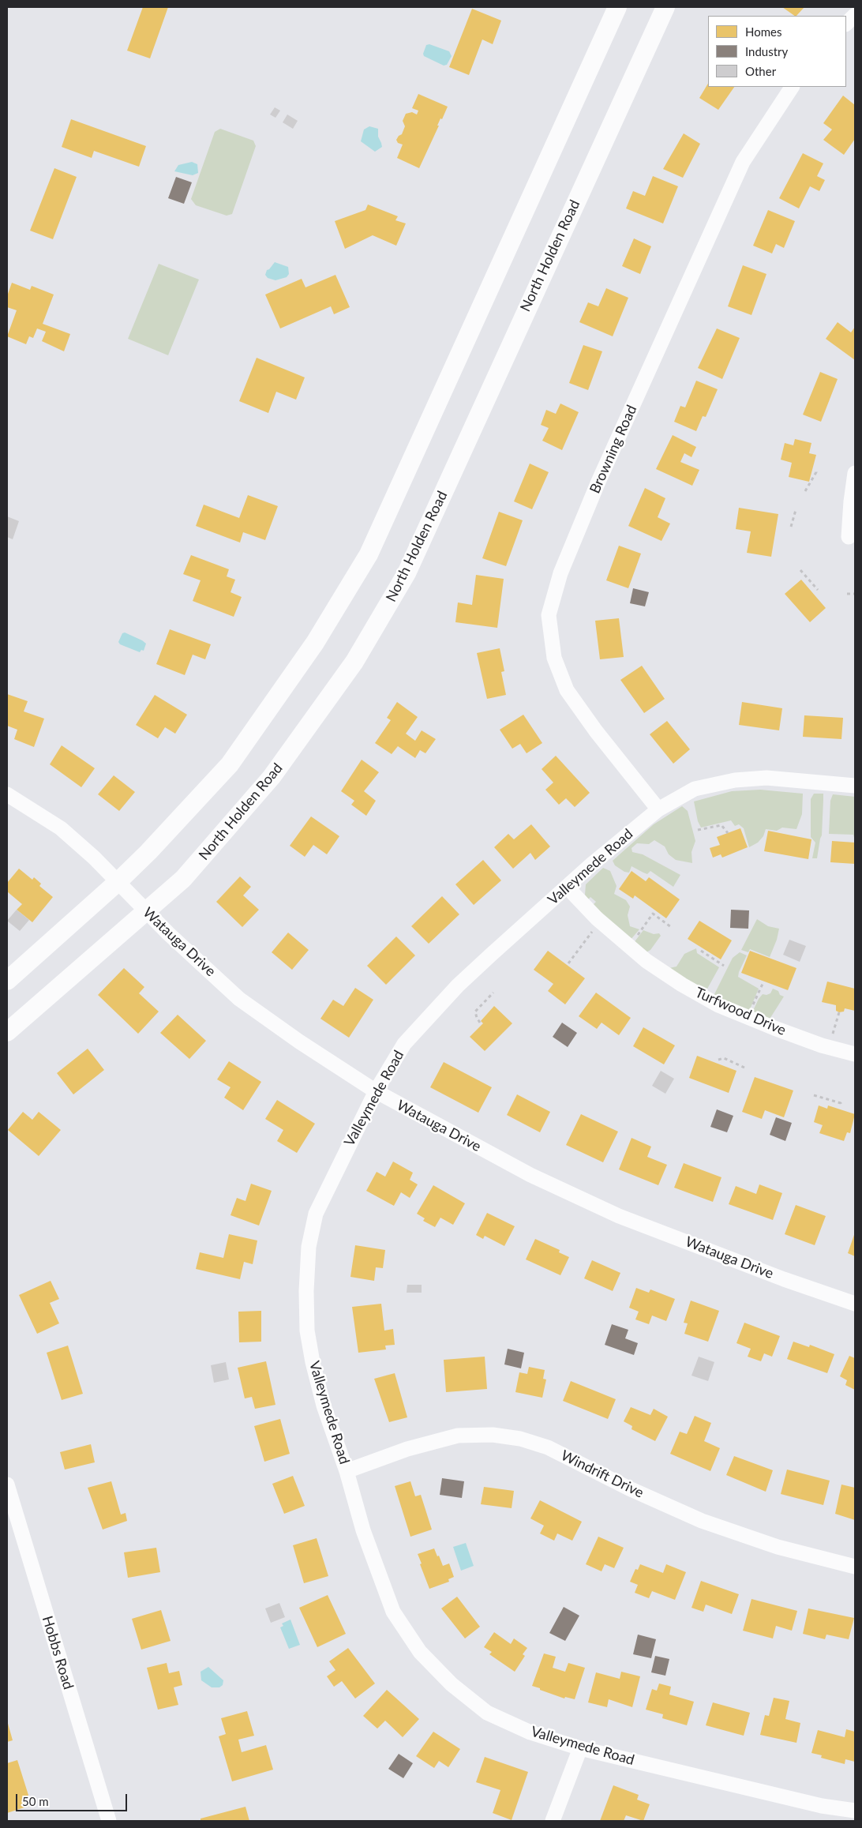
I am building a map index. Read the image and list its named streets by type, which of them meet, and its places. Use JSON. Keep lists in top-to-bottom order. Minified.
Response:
{"streets":{"main road":["North Holden Road"],"street":["Browning Road","Valleymede Road","Watauga Drive","Turfwood Drive","Windrift Drive","Hobbs Road"]},"crossings":[["North Holden Road","Watauga Drive"],["Browning Road","Valleymede Road"],["Valleymede Road","Watauga Drive"],["Valleymede Road","Turfwood Drive"],["Valleymede Road","Windrift Drive"]],"legend":["Homes","Industry","Other"],"scale_bar":"50 m"}
